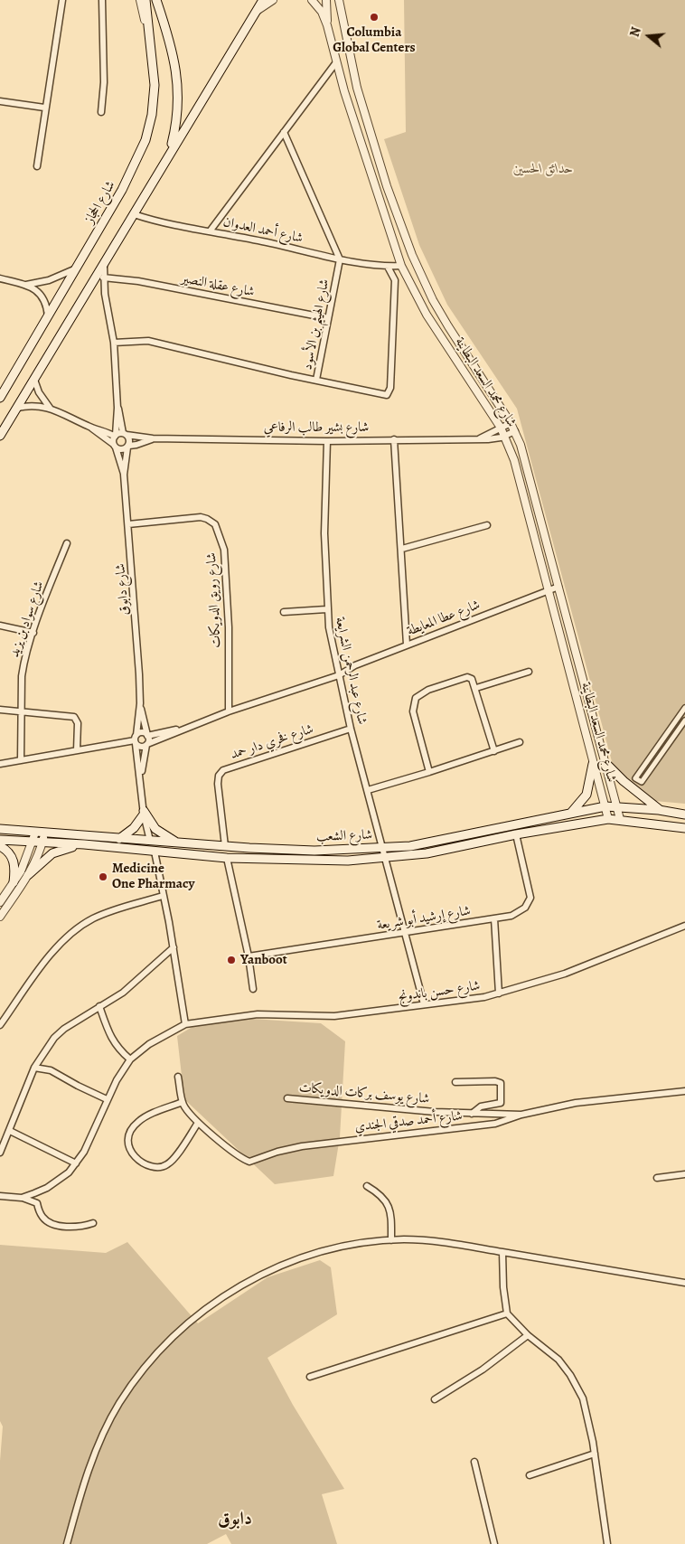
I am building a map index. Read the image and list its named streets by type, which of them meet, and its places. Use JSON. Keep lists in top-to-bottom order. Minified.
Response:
{"streets":{"main road":["شارع الحجاز","شارع الشعب"],"street":["شارع أحمد العدوان","شارع عقلة النصير","شارع الهيثم بن الأسود","شارع محمد السعد البطاينة","شارع بشير طالب الرفاعي","شارع دابوق","شارع رويق الدويكات","شارع عطا المعايطة","شارع سواد بن يزيد","شارع عبد الرحمن الشرايعة","شارع فخري دار حمد","شارع إرشيد أبو شريعة","شارع حسن باندونج","شارع يوسف بركات الدويكات","شارع أحمد صدقي الجندي"]},"crossings":[["شارع أحمد العدوان","شارع الهيثم بن الأسود"],["شارع أحمد العدوان","شارع محمد السعد البطاينة"],["شارع عقلة النصير","شارع الهيثم بن الأسود"],["شارع محمد السعد البطاينة","شارع بشير طالب الرفاعي"],["شارع محمد السعد البطاينة","شارع عطا المعايطة"],["شارع محمد السعد البطاينة","شارع الشعب"],["شارع بشير طالب الرفاعي","شارع دابوق"],["شارع بشير طالب الرفاعي","شارع عبد الرحمن الشرايعة"],["شارع دابوق","شارع رويق الدويكات"],["شارع دابوق","شارع الشعب"],["شارع عطا المعايطة","شارع عبد الرحمن الشرايعة"],["شارع عبد الرحمن الشرايعة","شارع فخري دار حمد"],["شارع عبد الرحمن الشرايعة","شارع الشعب"],["شارع عبد الرحمن الشرايعة","شارع إرشيد أبو شريعة"],["شارع عبد الرحمن الشرايعة","شارع حسن باندونج"],["شارع فخري دار حمد","شارع الشعب"],["شارع الشعب","شارع إرشيد أبو شريعة"],["شارع يوسف بركات الدويكات","شارع أحمد صدقي الجندي"]],"districts":["دابوق"],"parks":["حدائق الحسين"],"places":["Columbia Global Centers","Medicine One Pharmacy","Yanboot"],"north":"left"}
